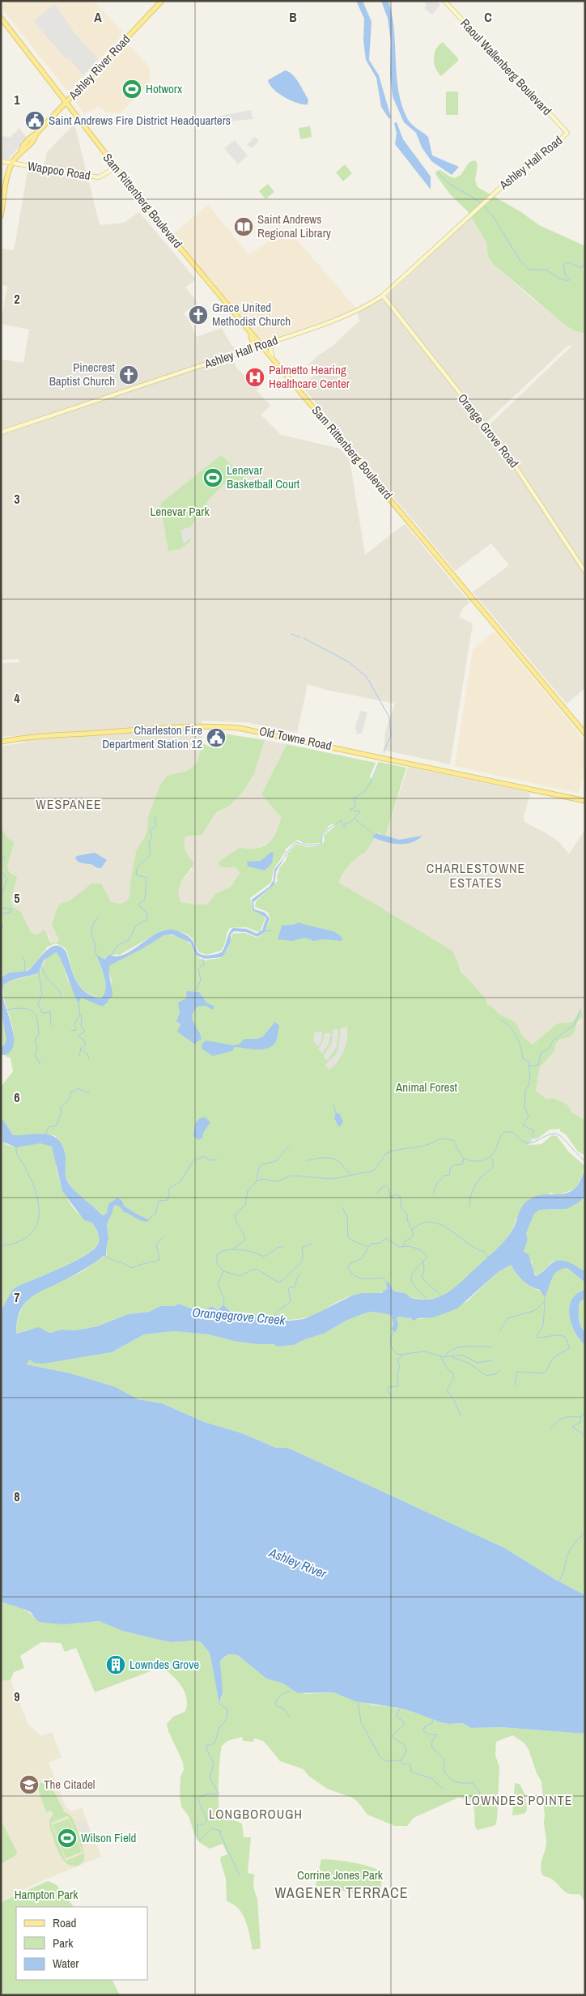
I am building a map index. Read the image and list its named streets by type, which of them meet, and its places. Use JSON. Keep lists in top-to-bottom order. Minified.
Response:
{"streets":{"main road":["Ashley River Road","Sam Rittenberg Boulevard","Old Towne Road"],"street":["Raoul Wallenberg Boulevard","Ashley Hall Road","Wappoo Road","Orange Grove Road"]},"crossings":[["Ashley River Road","Wappoo Road"],["Ashley River Road","Sam Rittenberg Boulevard"],["Raoul Wallenberg Boulevard","Ashley Hall Road"],["Ashley Hall Road","Sam Rittenberg Boulevard"],["Ashley Hall Road","Orange Grove Road"],["Wappoo Road","Sam Rittenberg Boulevard"]],"districts":["WESPANEE","CHARLESTOWNE ESTATES","LOWNDES POINTE","LONGBOROUGH","WAGENER TERRACE"],"water":["Orangegrove Creek","Ashley River"],"parks":["Lenevar Park","Animal Forest","Corrine Jones Park","Hampton Park"],"places":{"sports":["Hotworx","Lenevar Basketball Court","Wilson Field"],"public building":["Saint Andrews Fire District Headquarters","Charleston Fire Department Station 12"],"library":["Saint Andrews Regional Library"],"church":["Grace United Methodist Church","Pinecrest Baptist Church"],"hospital":["Palmetto Hearing Healthcare Center"],"building":["Lowndes Grove"],"school or university":["The Citadel"]},"legend":["Road","Park","Water"],"grid":{"columns":["A","B","C"],"rows":["1","2","3","4","5","6","7","8","9"]}}
